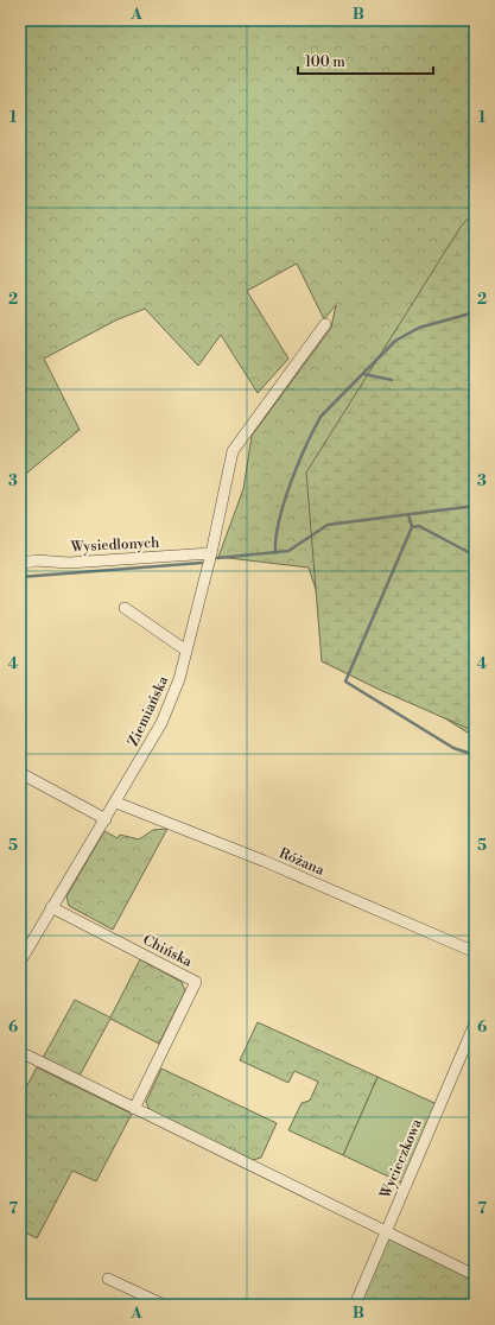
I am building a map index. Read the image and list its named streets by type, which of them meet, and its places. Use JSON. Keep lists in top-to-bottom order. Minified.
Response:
{"streets":{"street":["Wysiedlonych","Ziemiańska","Różana","Chińska","Wycieczkowa"]},"crossings":[["Wysiedlonych","Ziemiańska"],["Ziemiańska","Różana"],["Ziemiańska","Chińska"]],"scale_bar":"100 m","grid":{"columns":["A","B"],"rows":["1","2","3","4","5","6","7"]}}
